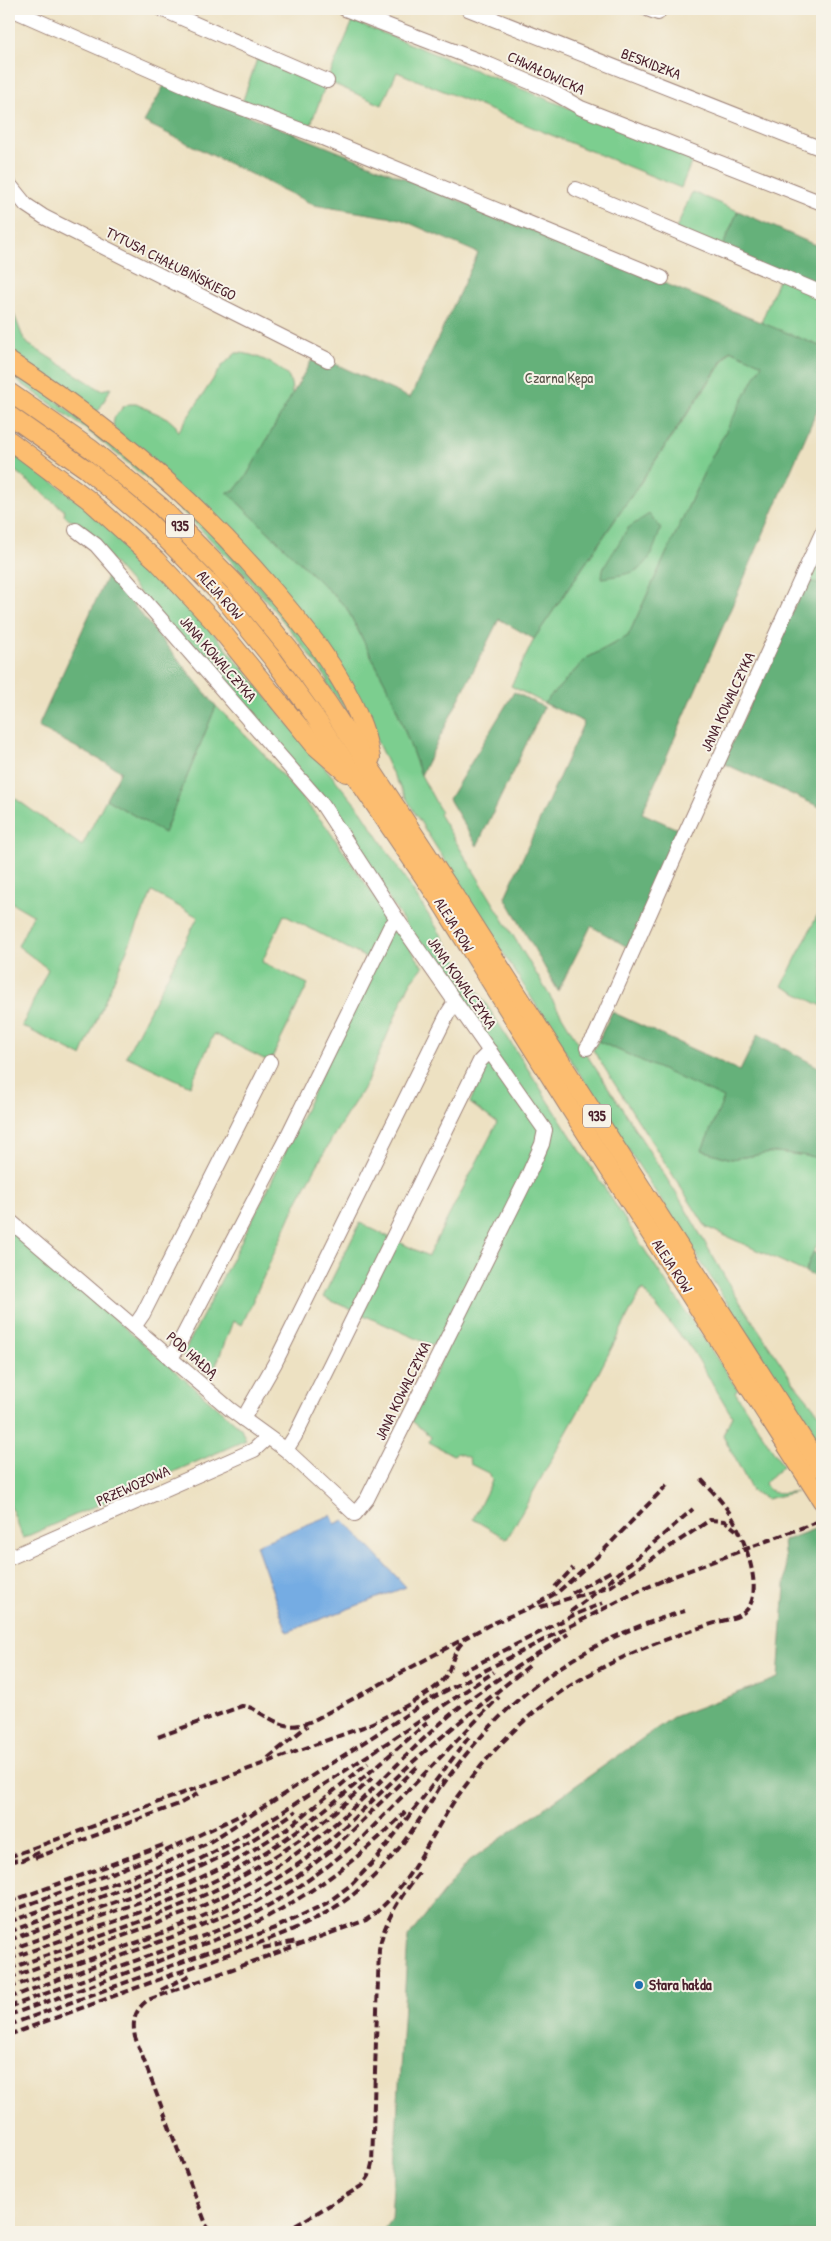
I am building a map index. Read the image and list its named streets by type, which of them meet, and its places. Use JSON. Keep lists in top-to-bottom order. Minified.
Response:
{"streets":{"main road":["935","ALEJA ROW"],"street":["BESKIDZKA","CHWAŁOWICKA","TYTUSA CHAŁUBIŃSKIEGO","JANA KOWALCZYKA","POD HAŁDĄ","PRZEWOZOWA"]},"crossings":[["JANA KOWALCZYKA","POD HAŁDĄ"],["POD HAŁDĄ","PRZEWOZOWA"]],"parks":["Czarna Kępa"],"places":["Stara hałda"]}
